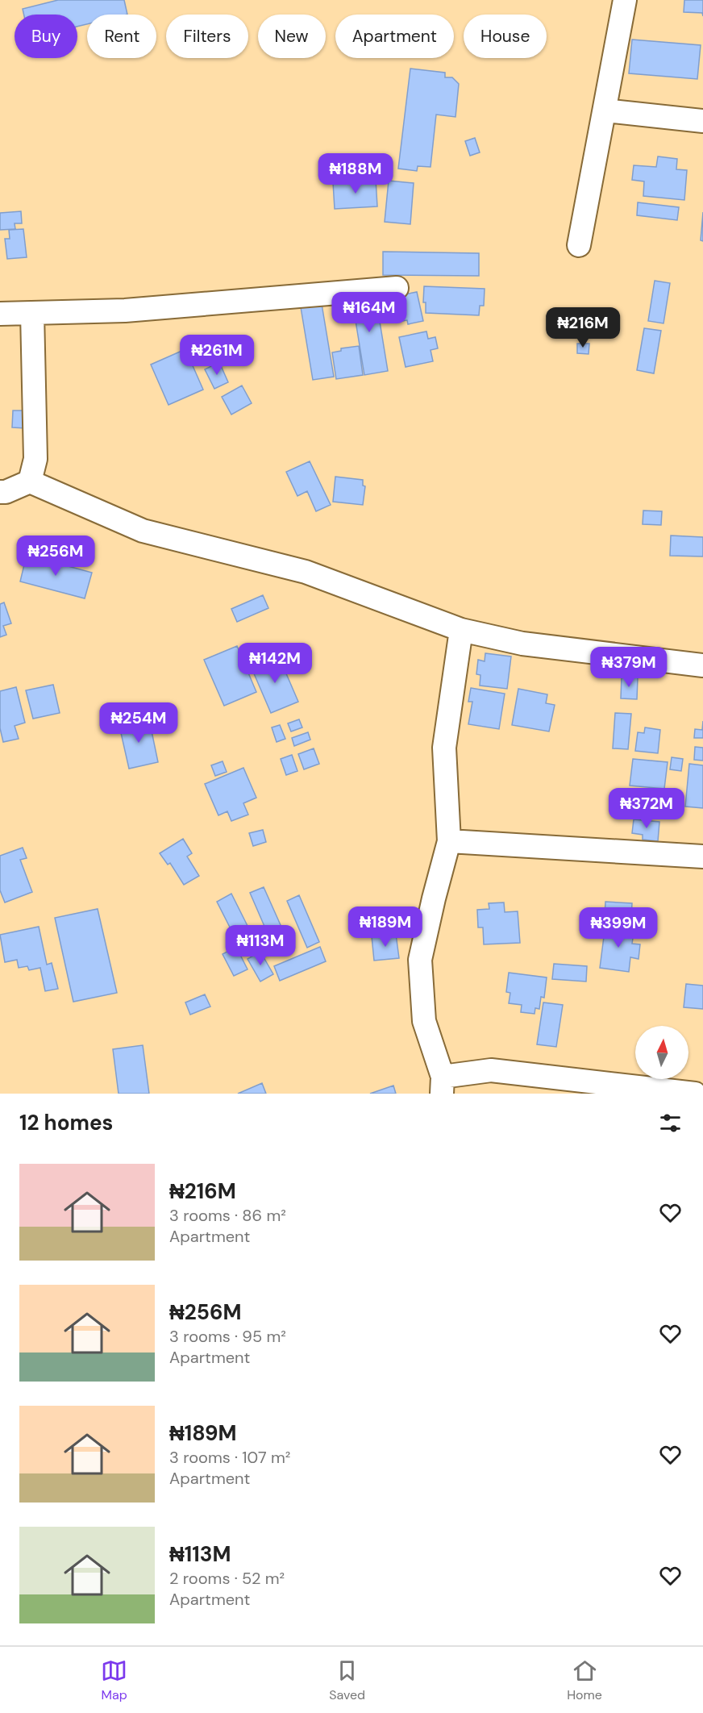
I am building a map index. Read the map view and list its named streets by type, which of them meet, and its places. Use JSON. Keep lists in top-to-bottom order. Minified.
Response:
{"north":"top","page":{"chip":["Buy","Rent","Filters","New","Apartment","House"],"price":["₦188M","₦164M","₦216M","₦261M","₦256M","₦142M","₦379M","₦254M","₦372M","₦189M","₦399M","₦113M"],"heading":"12 homes","list":[{"name":"₦216M","note":"3 rooms · 86 m² · Apartment"},{"name":"₦256M","note":"3 rooms · 95 m² · Apartment"},{"name":"₦189M","note":"3 rooms · 107 m² · Apartment"},{"name":"₦113M","note":"2 rooms · 52 m² · Apartment"}],"tabs":["Map","Saved","Home"]}}
